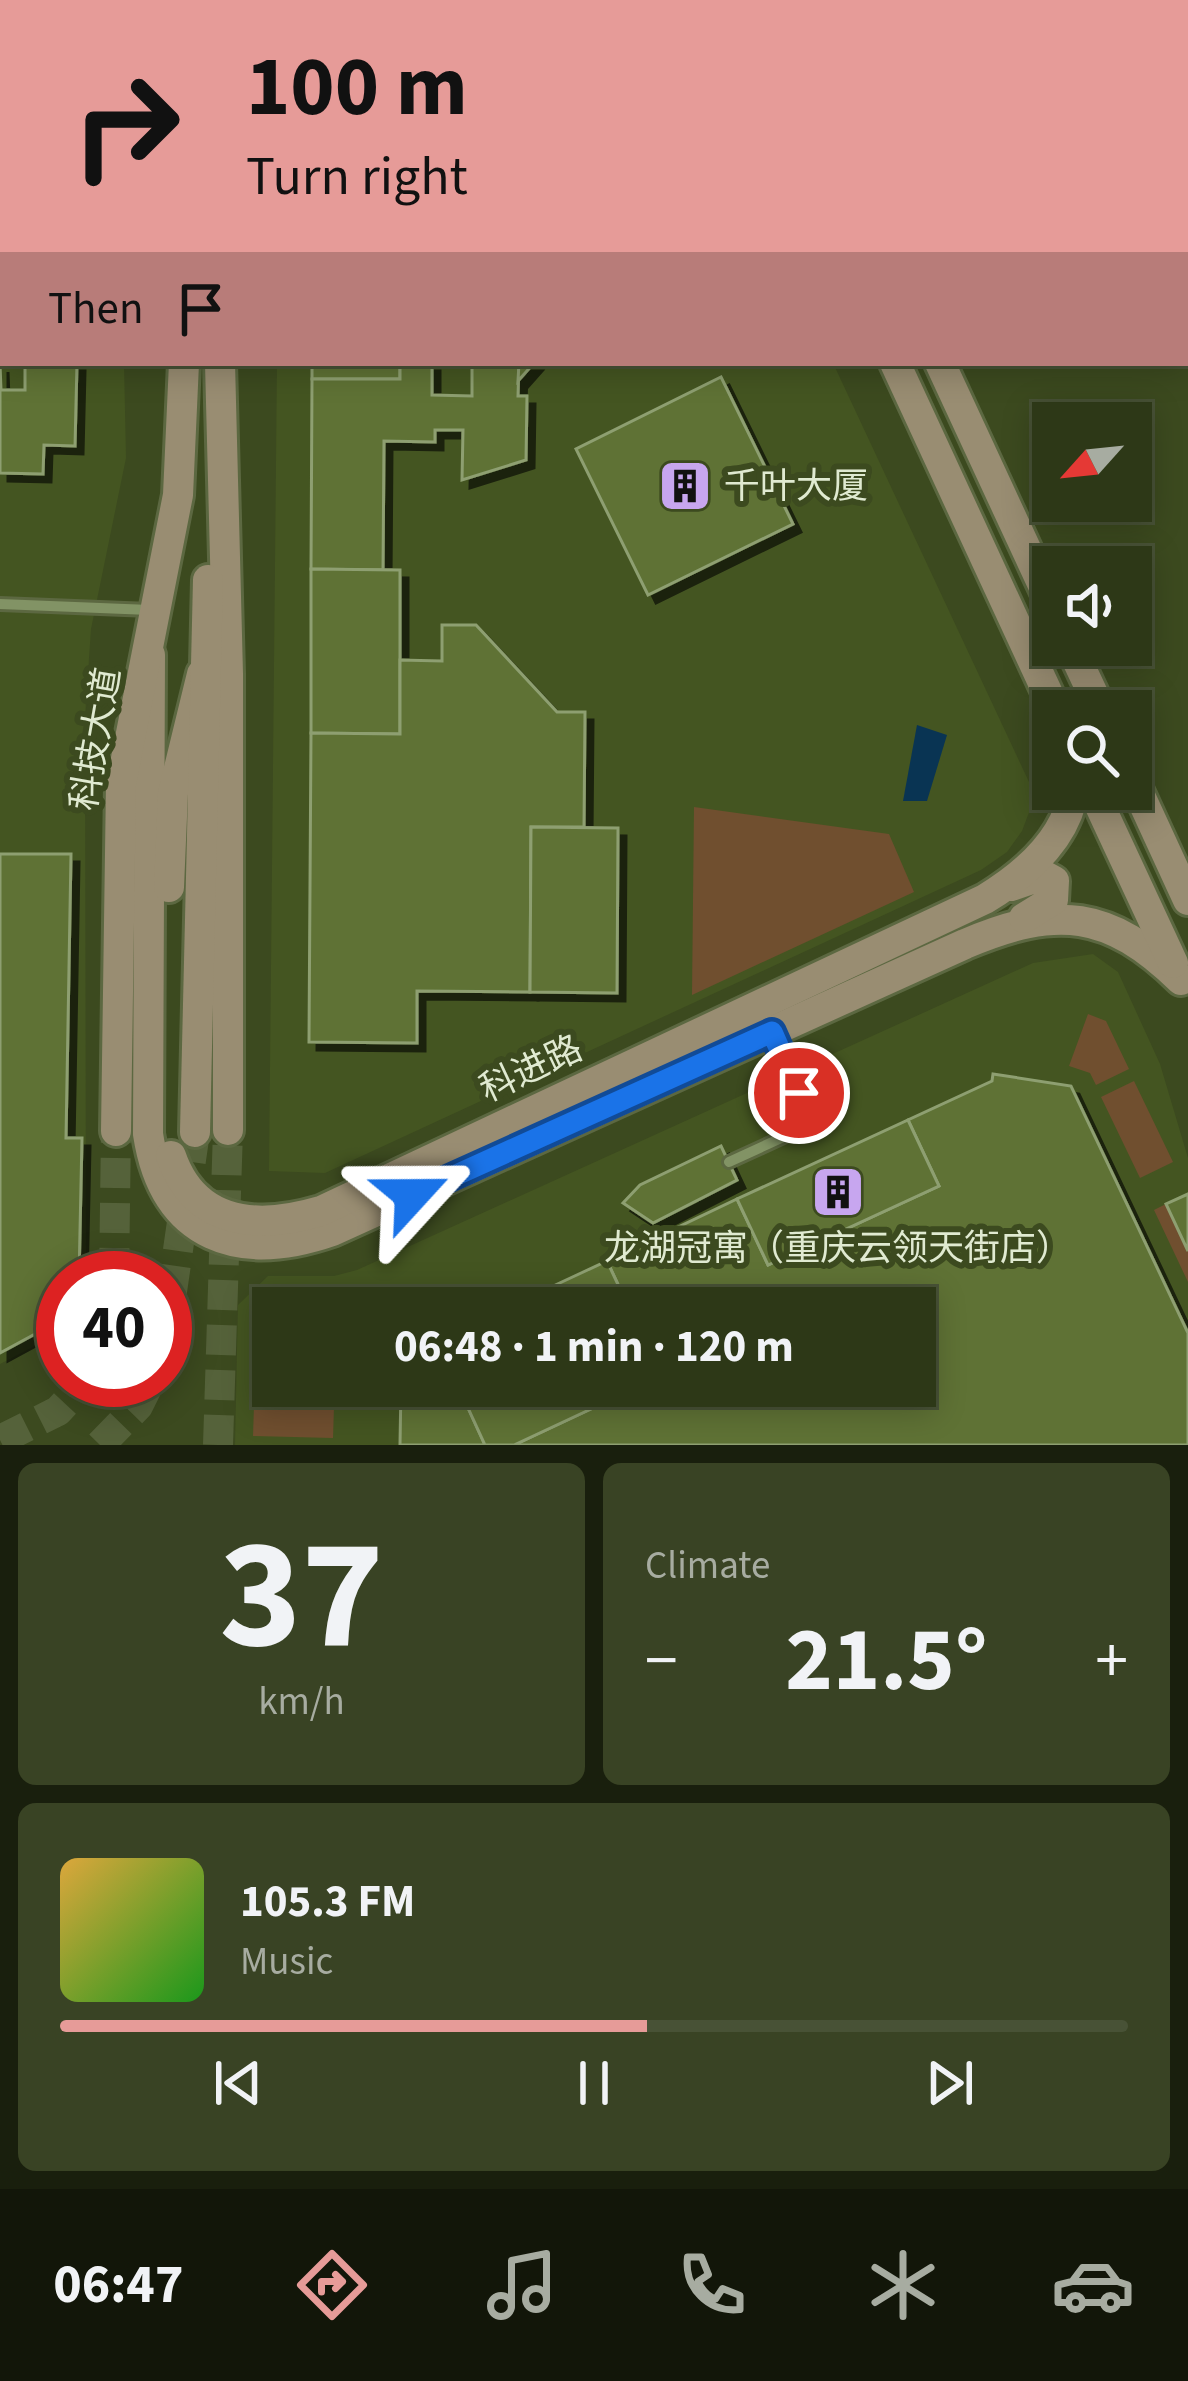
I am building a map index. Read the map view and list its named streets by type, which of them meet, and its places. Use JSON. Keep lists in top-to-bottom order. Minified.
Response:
{"streets":{"main road":["科技大道","科进路"]},"places":{"building":["千叶大厦","龙湖冠寓（重庆云领天街店）"]},"north":"bottom left","page":{"turn":["100 m","Turn right"],"then":"Then","limit":"40","trip":"06:48 · 1 min · 120 m","tile":[["37","km/h"],"Climate"],"heat":["−","21.5°","+"],"song":["105.3 FM","Music"],"tabs":"06:47"}}
